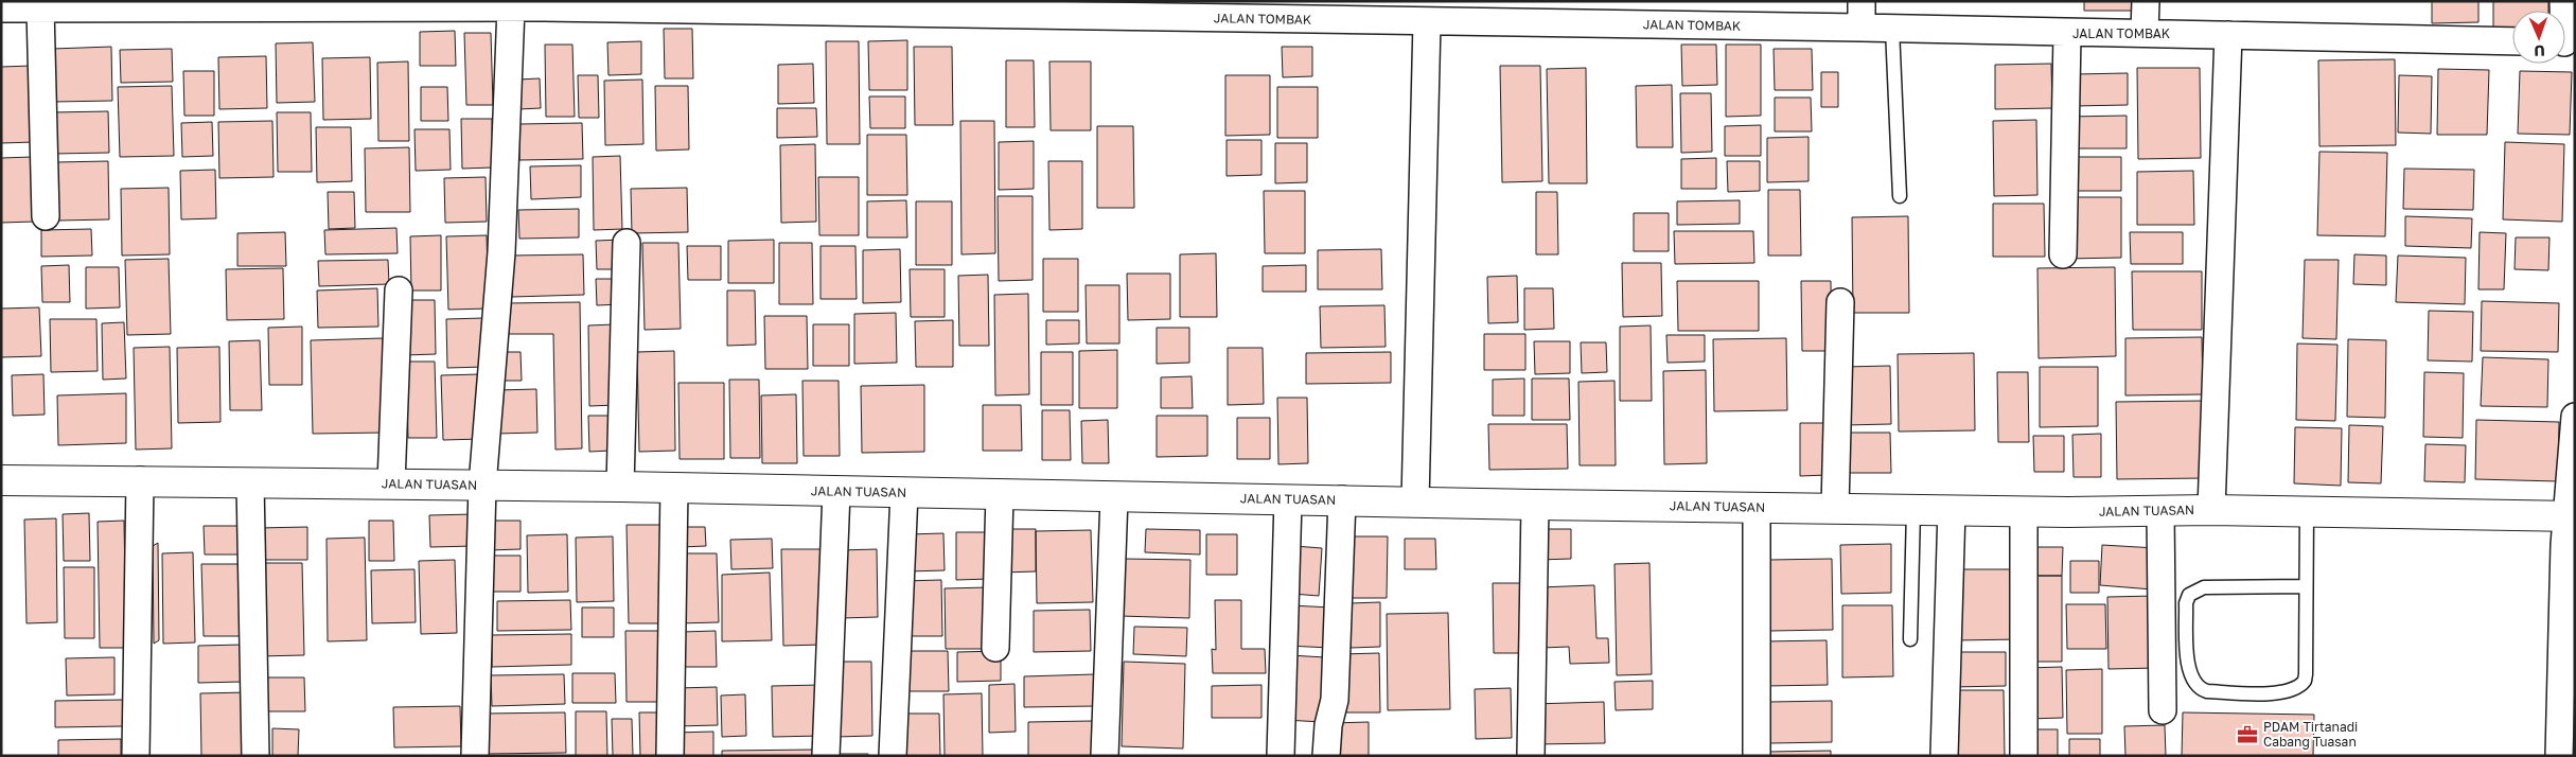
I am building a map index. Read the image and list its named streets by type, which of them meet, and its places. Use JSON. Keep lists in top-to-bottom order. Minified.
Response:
{"streets":{"street":["JALAN TOMBAK","JALAN TUASAN"]},"places":{"office":["PDAM Tirtanadi Cabang Tuasan"]},"north":"bottom"}
